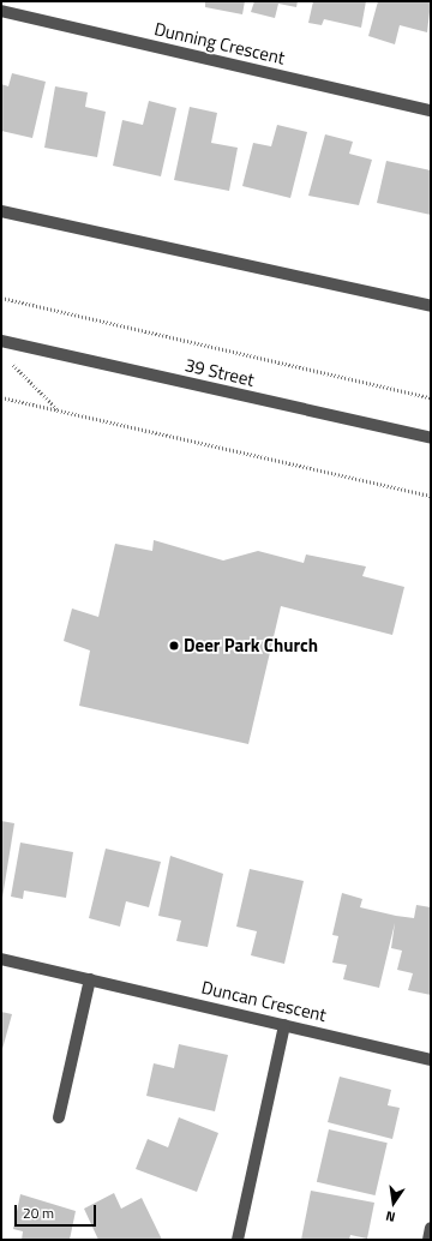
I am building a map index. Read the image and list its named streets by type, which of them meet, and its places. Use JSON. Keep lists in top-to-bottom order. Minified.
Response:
{"streets":{"street":["Dunning Crescent","39 Street","Duncan Crescent"]},"places":["Deer Park Church"],"scale_bar":"20 m","north":"bottom"}
